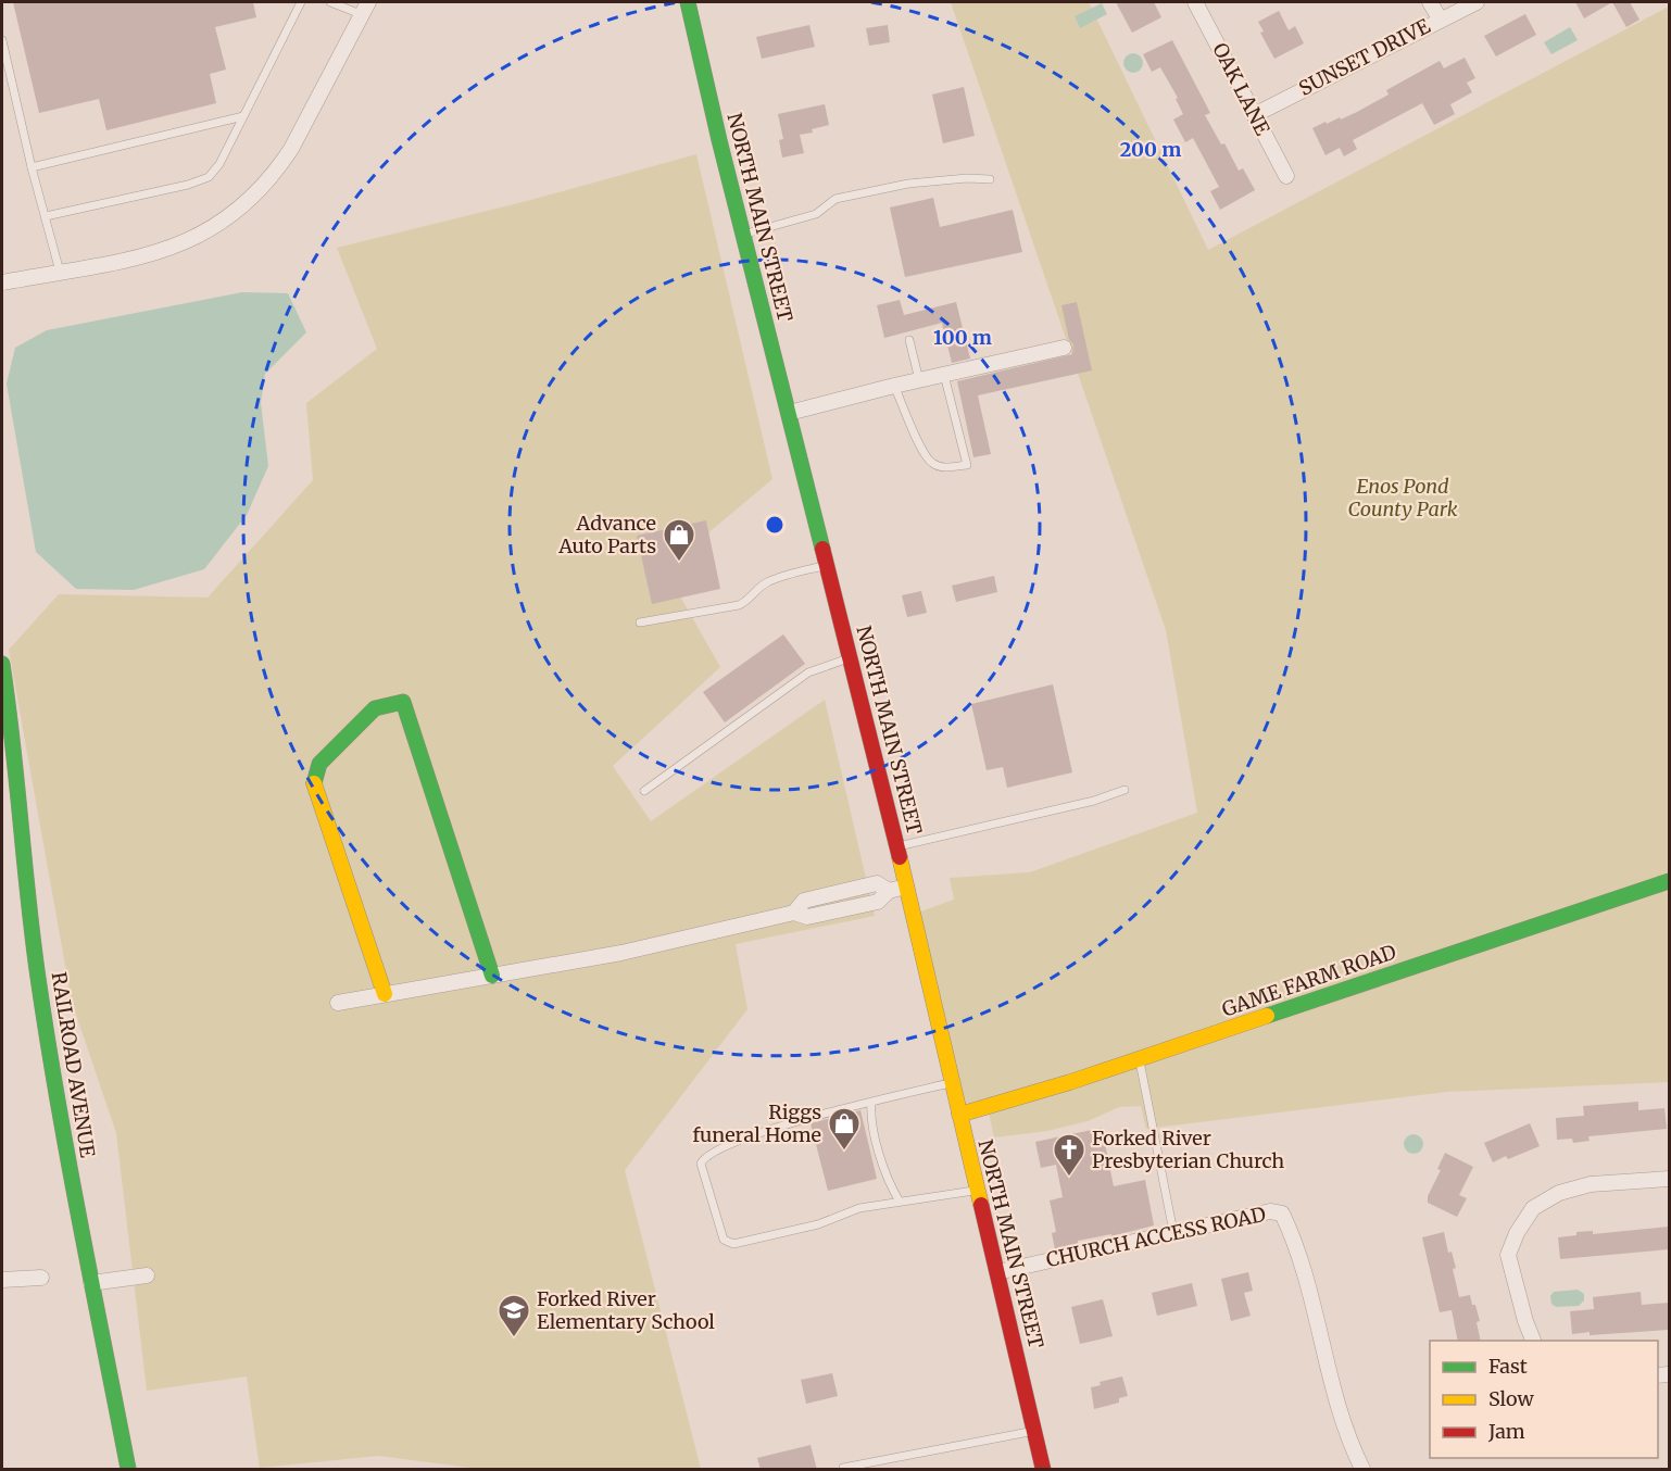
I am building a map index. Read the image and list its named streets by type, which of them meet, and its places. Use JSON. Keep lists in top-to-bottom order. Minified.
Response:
{"streets":{"main road":["NORTH MAIN STREET","GAME FARM ROAD","RAILROAD AVENUE"],"street":["SUNSET DRIVE","OAK LANE","CHURCH ACCESS ROAD"]},"crossings":[["SUNSET DRIVE","OAK LANE"],["NORTH MAIN STREET","GAME FARM ROAD"],["NORTH MAIN STREET","CHURCH ACCESS ROAD"]],"parks":["Enos Pond County Park"],"places":{"shop":["Advance Auto Parts","Riggs funeral Home"],"church":["Forked River Presbyterian Church"],"school or university":["Forked River Elementary School"]},"legend":["Fast","Slow","Jam"],"rings":["200 m","100 m"]}
